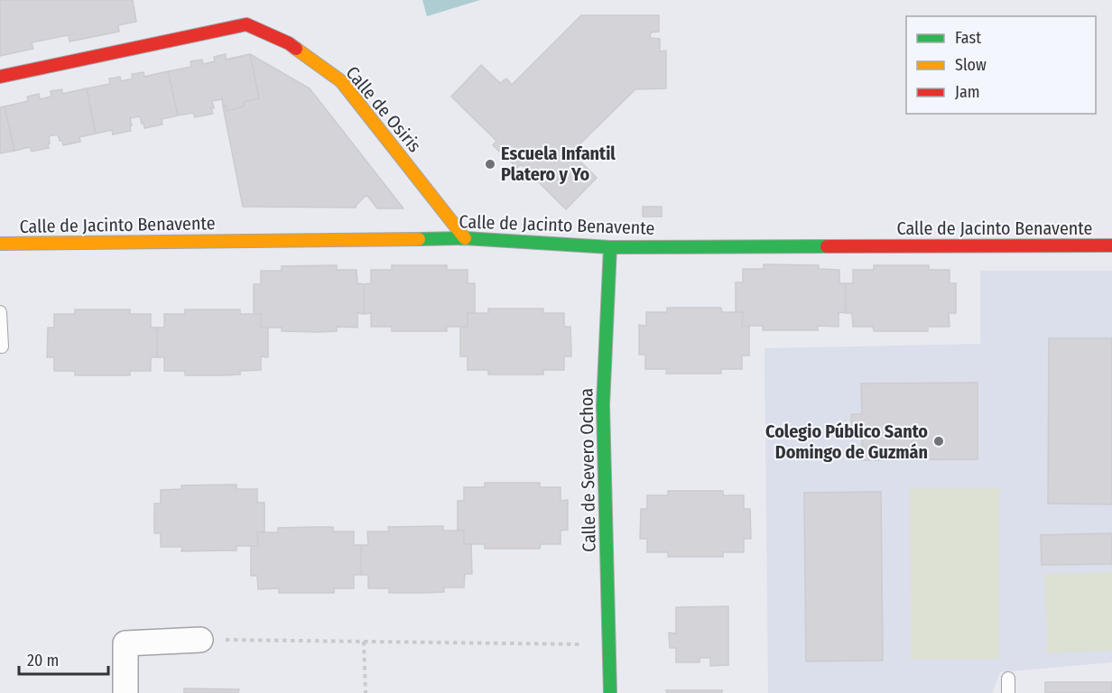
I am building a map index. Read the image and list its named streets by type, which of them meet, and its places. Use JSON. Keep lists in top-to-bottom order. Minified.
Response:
{"streets":{"street":["Calle de Osiris","Calle de Jacinto Benavente","Calle de Severo Ochoa"]},"crossings":[["Calle de Osiris","Calle de Jacinto Benavente"],["Calle de Jacinto Benavente","Calle de Severo Ochoa"]],"places":["Escuela Infantil Platero y Yo","Colegio Público Santo Domingo de Guzmán"],"legend":["Fast","Slow","Jam"],"scale_bar":"20 m"}
